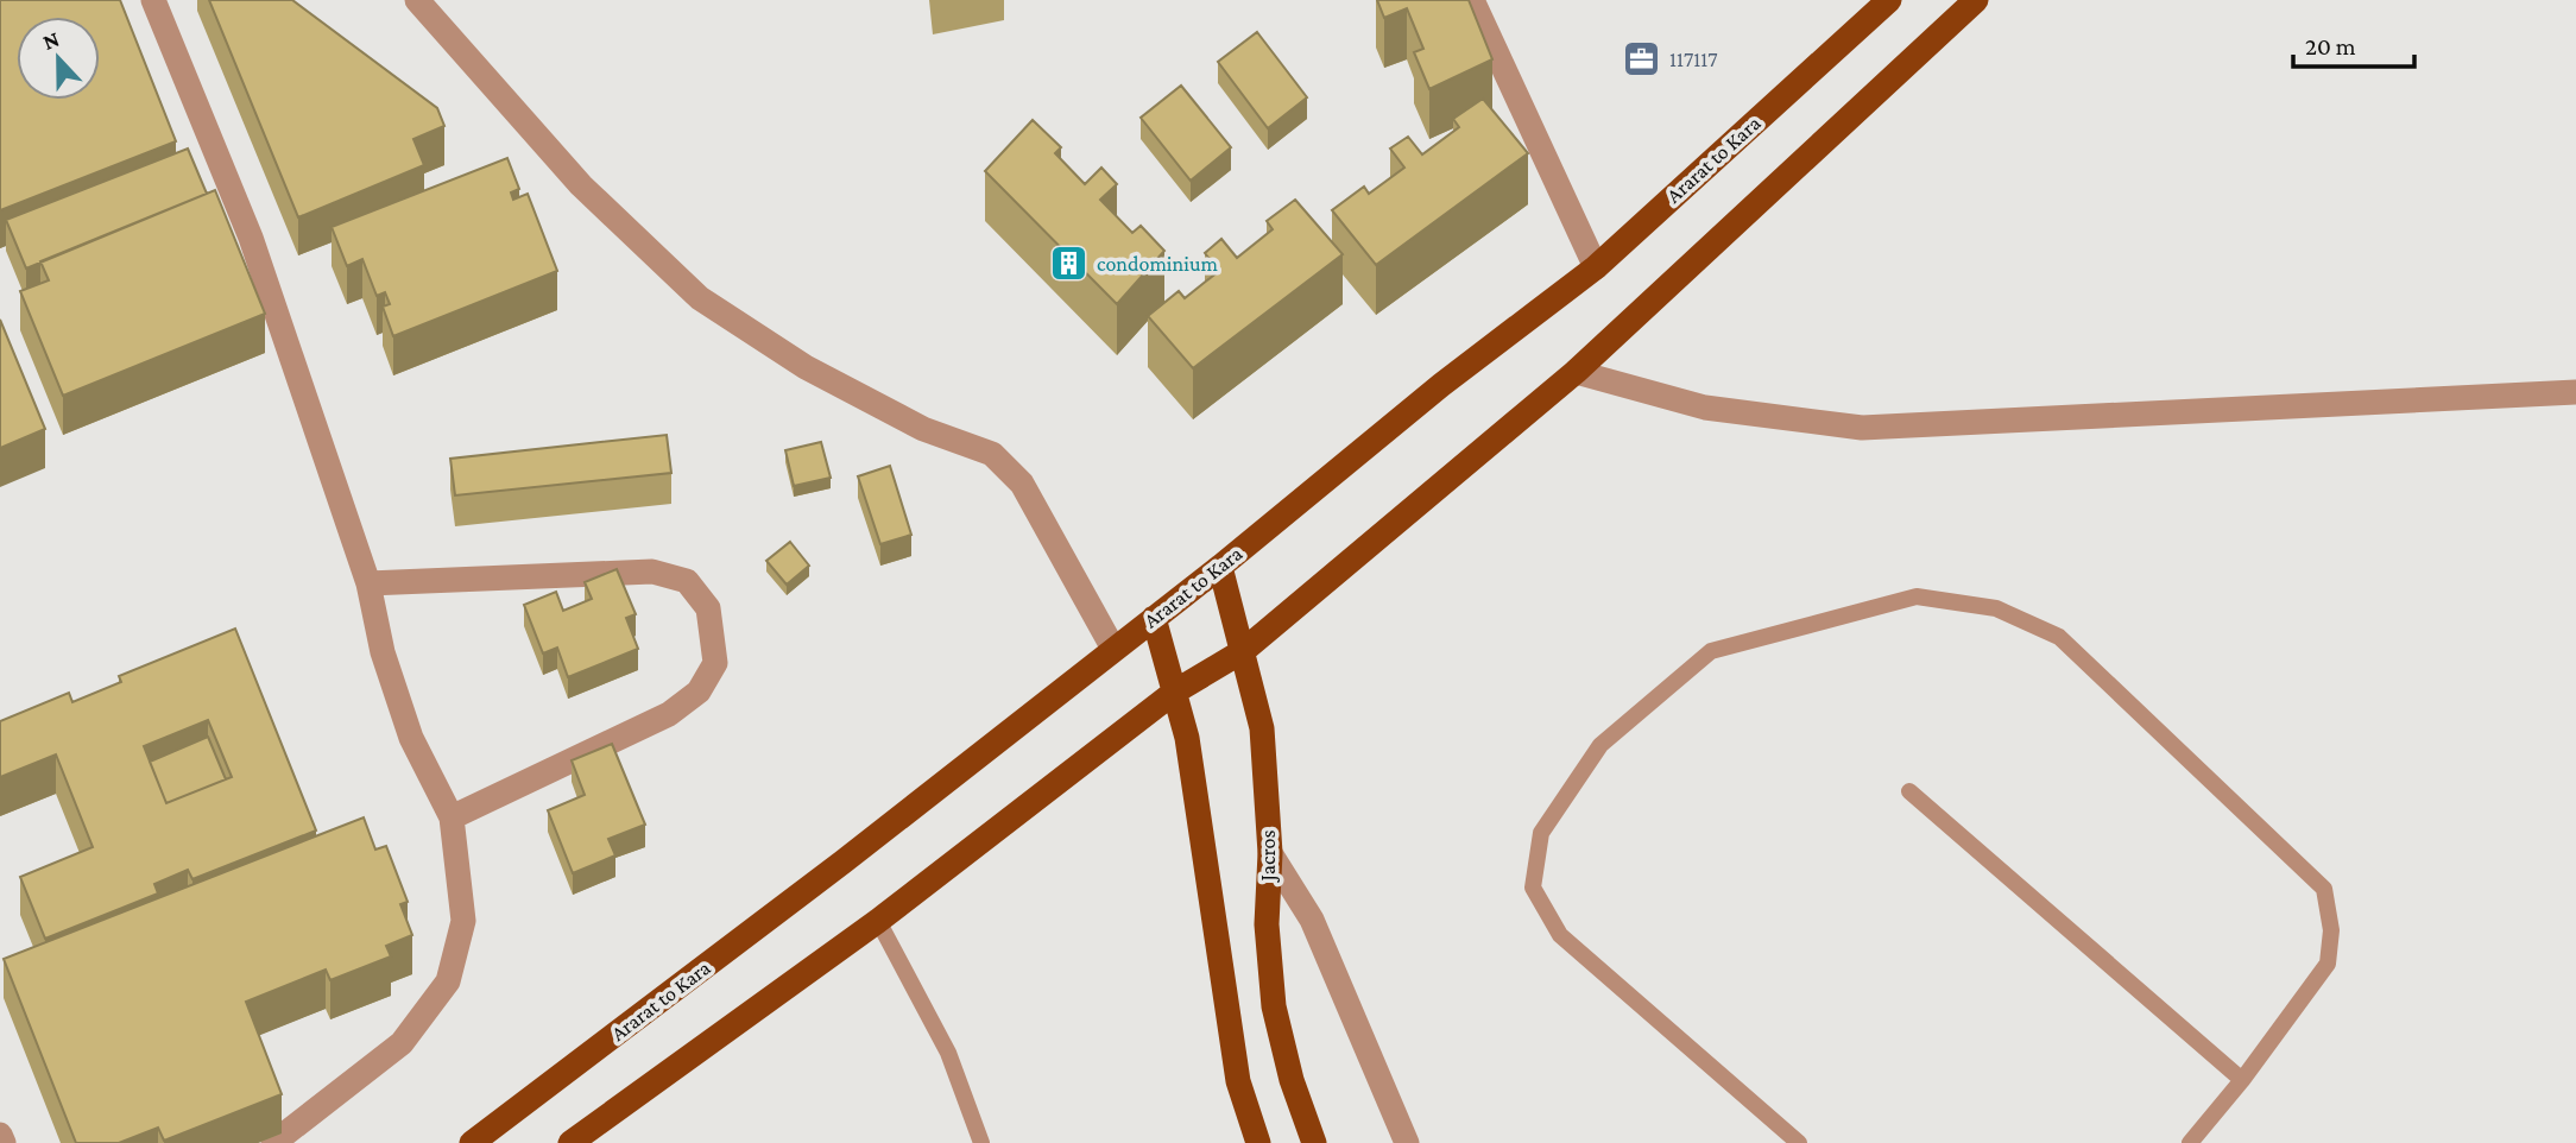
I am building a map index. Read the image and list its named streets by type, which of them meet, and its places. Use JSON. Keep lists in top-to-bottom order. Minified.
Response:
{"streets":{"main road":["Ararat to Kara","Jacros"]},"crossings":[["Ararat to Kara","Jacros"]],"places":{"office":["117117"],"building":["condominium"]},"scale_bar":"20 m","north":"top"}
